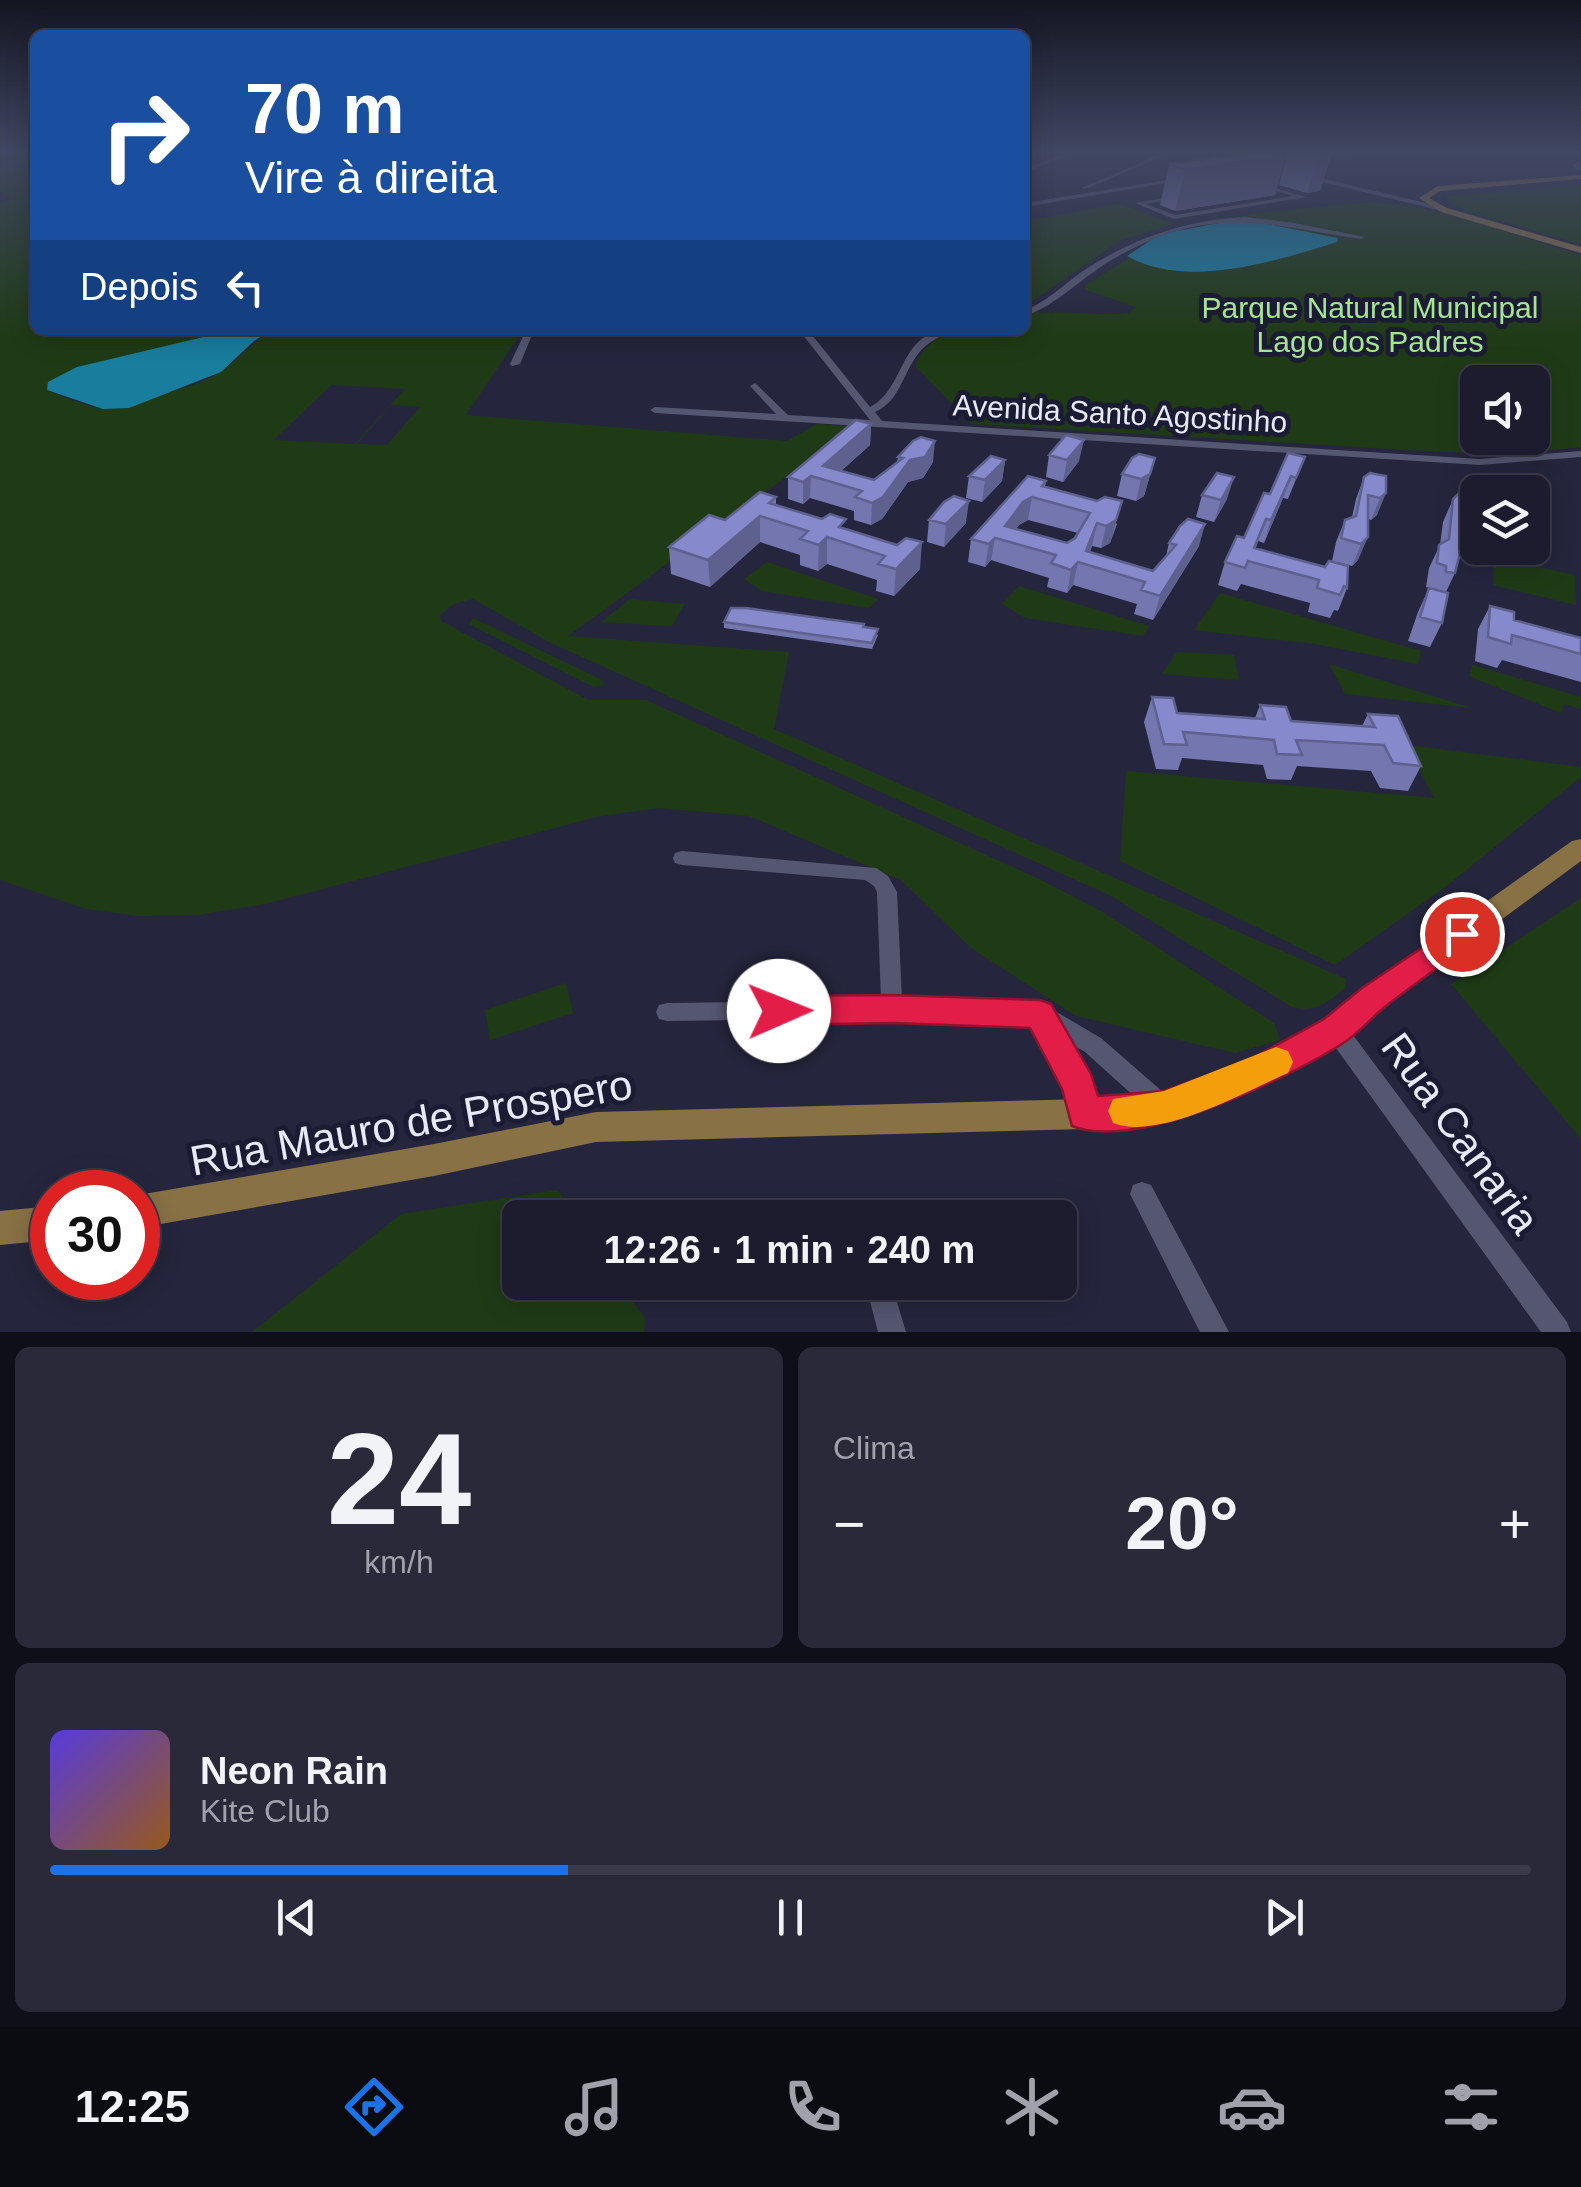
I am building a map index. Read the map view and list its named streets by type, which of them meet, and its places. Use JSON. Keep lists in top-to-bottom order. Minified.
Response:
{"streets":{"main road":["Rua Mauro de Prospero"],"street":["Avenida Santo Agostinho","Rua Canaria"]},"crossings":[["Rua Mauro de Prospero","Rua Canaria"]],"parks":["Parque Natural Municipal Lago dos Padres"],"page":{"turn":["70 m","Vire à direita"],"then":"Depois","limit":"30","trip":"12:26 · 1 min · 240 m","tile":[["24","km/h"],"Clima"],"heat":["−","20°","+"],"song":["Neon Rain","Kite Club"],"tabs":"12:25"}}
